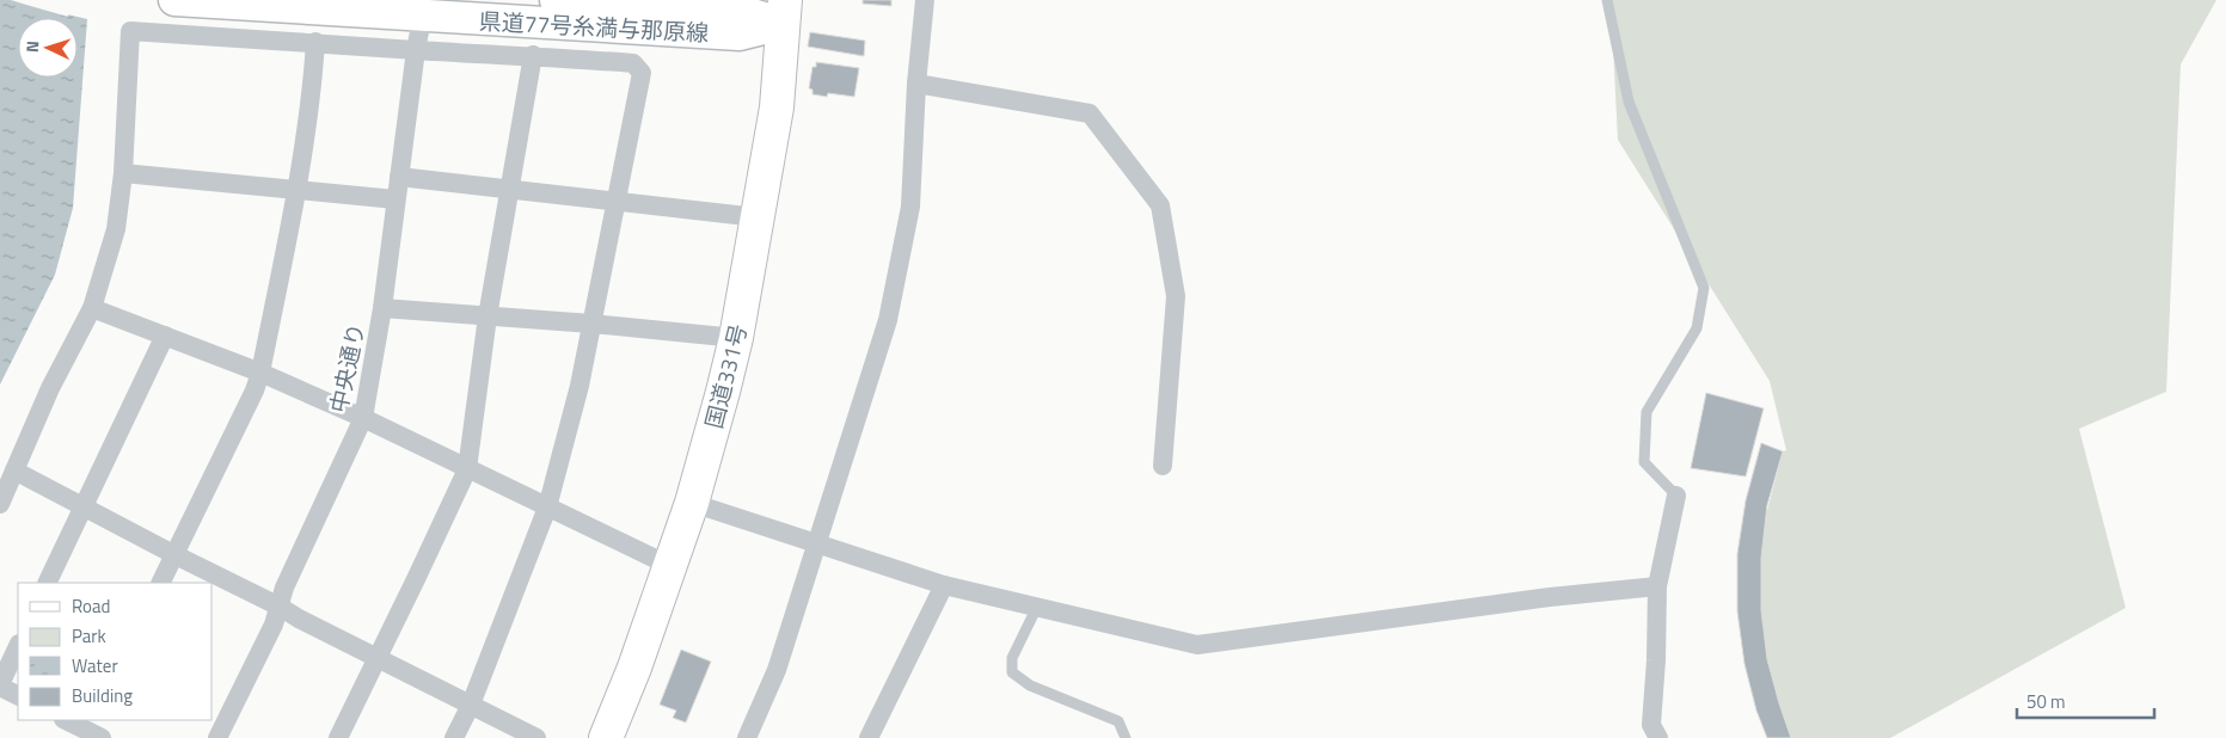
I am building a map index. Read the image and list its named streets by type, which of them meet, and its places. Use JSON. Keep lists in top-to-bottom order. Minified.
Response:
{"streets":{"highway":["国道331号"],"main road":["県道77号糸満与那原線"],"street":["中央通り"]},"crossings":[["県道77号糸満与那原線","中央通り"],["県道77号糸満与那原線","国道331号"]],"legend":["Road","Park","Water","Building"],"scale_bar":"50 m","north":"left"}
